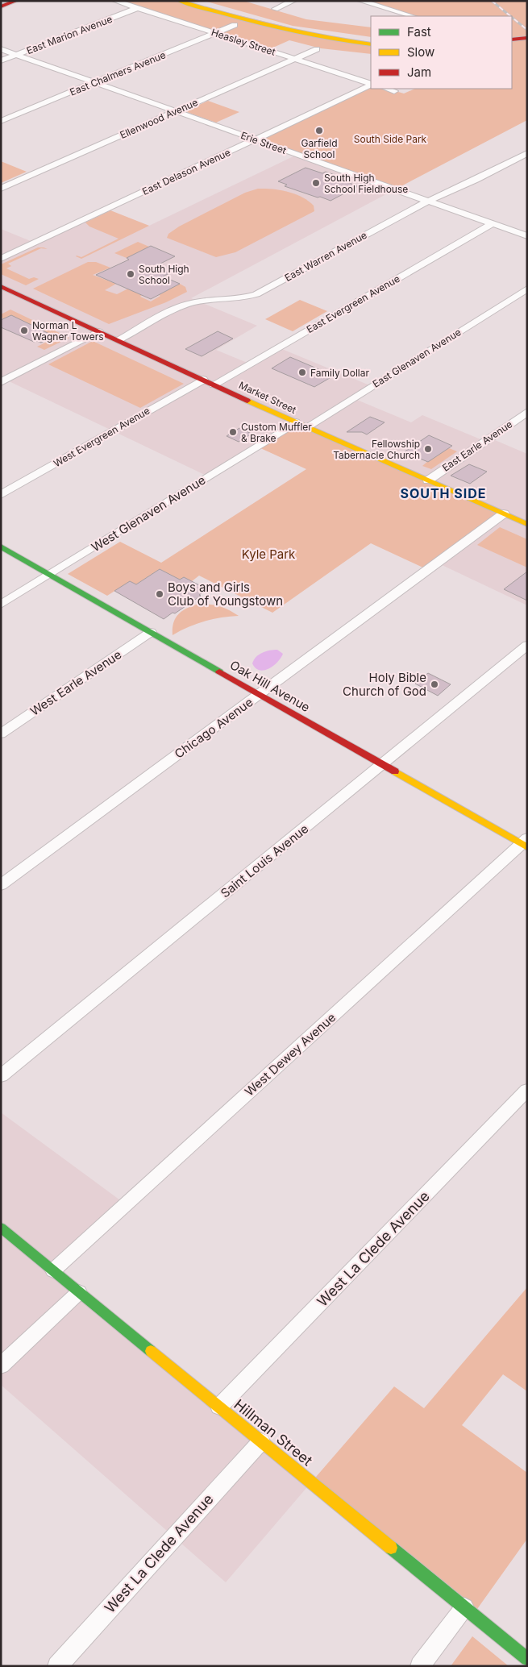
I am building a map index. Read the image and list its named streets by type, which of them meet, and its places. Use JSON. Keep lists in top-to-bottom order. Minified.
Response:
{"streets":{"main road":["Market Street","Oak Hill Avenue","Hillman Street"],"street":["East Marion Avenue","Heasley Street","East Chalmers Avenue","Ellenwood Avenue","Erie Street","East Delason Avenue","East Warren Avenue","East Evergreen Avenue","East Glenaven Avenue","West Evergreen Avenue","East Earle Avenue","West Glenaven Avenue","West Earle Avenue","Chicago Avenue","Saint Louis Avenue","West Dewey Avenue","West La Clede Avenue"]},"crossings":[["East Marion Avenue","Heasley Street"],["East Marion Avenue","Erie Street"],["Heasley Street","East Chalmers Avenue"],["Heasley Street","Ellenwood Avenue"],["East Chalmers Avenue","Erie Street"],["Ellenwood Avenue","Erie Street"],["Erie Street","East Delason Avenue"],["Erie Street","East Warren Avenue"],["Erie Street","East Evergreen Avenue"],["East Warren Avenue","Market Street"],["East Evergreen Avenue","Market Street"],["East Glenaven Avenue","Market Street"],["Market Street","West Evergreen Avenue"],["Market Street","East Earle Avenue"],["Market Street","West Glenaven Avenue"],["Market Street","Chicago Avenue"],["West Glenaven Avenue","Oak Hill Avenue"],["West Earle Avenue","Oak Hill Avenue"],["Oak Hill Avenue","Chicago Avenue"],["Oak Hill Avenue","Saint Louis Avenue"],["Oak Hill Avenue","West Dewey Avenue"],["West Dewey Avenue","Hillman Street"],["West La Clede Avenue","Hillman Street"]],"districts":["SOUTH SIDE"],"parks":["South Side Park","Kyle Park"],"places":["Garfield School","South High School Fieldhouse","South High School","Norman L Wagner Towers","Family Dollar","Custom Muffler & Brake","Fellowship Tabernacle Church","Boys and Girls Club of Youngstown","Holy Bible Church of God"],"legend":["Fast","Slow","Jam"]}
